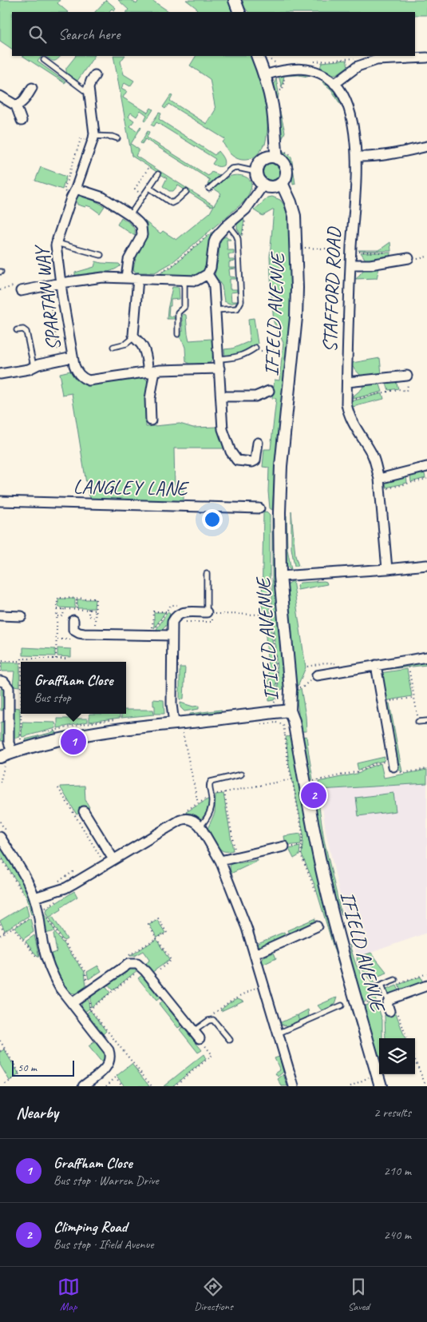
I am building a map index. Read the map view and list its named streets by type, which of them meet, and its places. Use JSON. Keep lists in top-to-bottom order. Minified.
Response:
{"streets":{"street":["STAFFORD ROAD","SPARTAN WAY","IFIELD AVENUE","LANGLEY LANE"]},"scale_bar":"50 m","page":{"search":"Search here","popup":["Graffham Close","Bus stop"],"pins":["1","2"],"scale":"50 m","heading":["Nearby","2 results"],"list":[{"mark":"1","name":"Graffham Close","note":"Bus stop · Warren Drive","value":"210 m"},{"mark":"2","name":"Climping Road","note":"Bus stop · Ifield Avenue","value":"240 m"}],"nav":["Map","Directions","Saved"]}}
